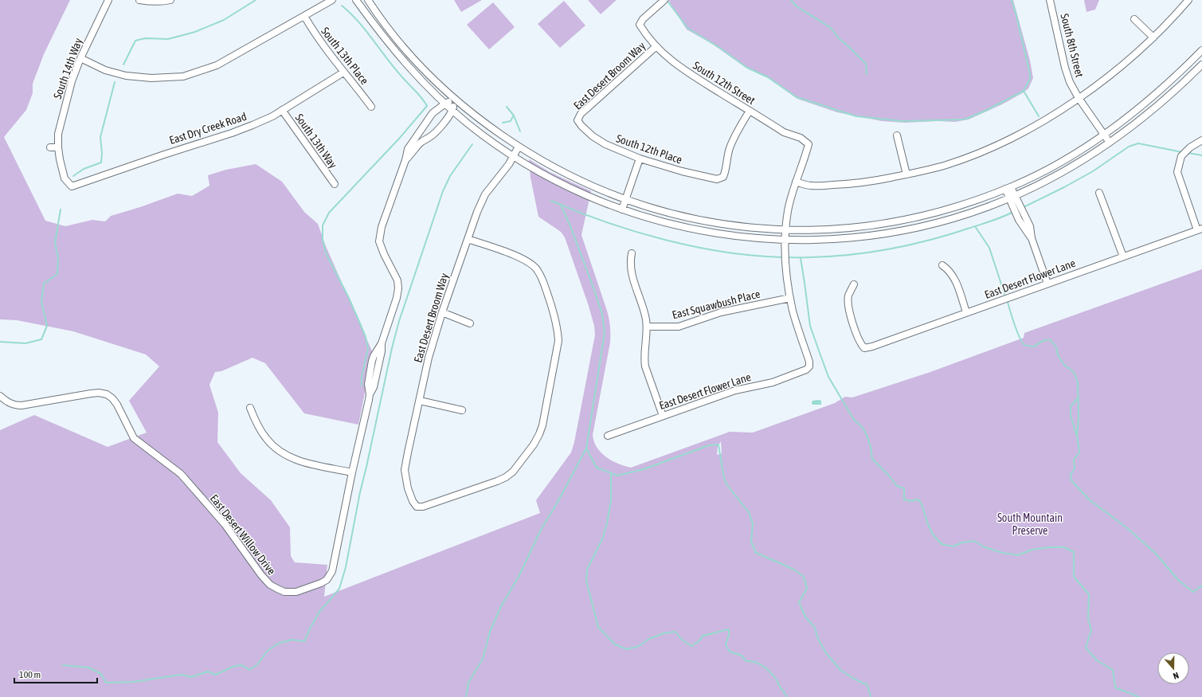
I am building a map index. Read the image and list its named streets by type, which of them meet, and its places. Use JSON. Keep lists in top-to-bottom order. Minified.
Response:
{"streets":{"street":["South 8th Street","South 13th Place","South 14th Way","East Desert Broom Way","South 12th Street","East Dry Creek Road","South 13th Way","South 12th Place","East Desert Flower Lane","East Squawbush Place","East Desert Willow Drive"]},"crossings":[["South 13th Place","East Dry Creek Road"],["South 14th Way","East Dry Creek Road"],["East Desert Broom Way","South 12th Street"],["East Desert Broom Way","South 12th Place"],["South 12th Street","South 12th Place"],["East Dry Creek Road","South 13th Way"],["East Desert Flower Lane","East Squawbush Place"]],"parks":["South Mountain Preserve"],"scale_bar":"100 m","north":"bottom"}
